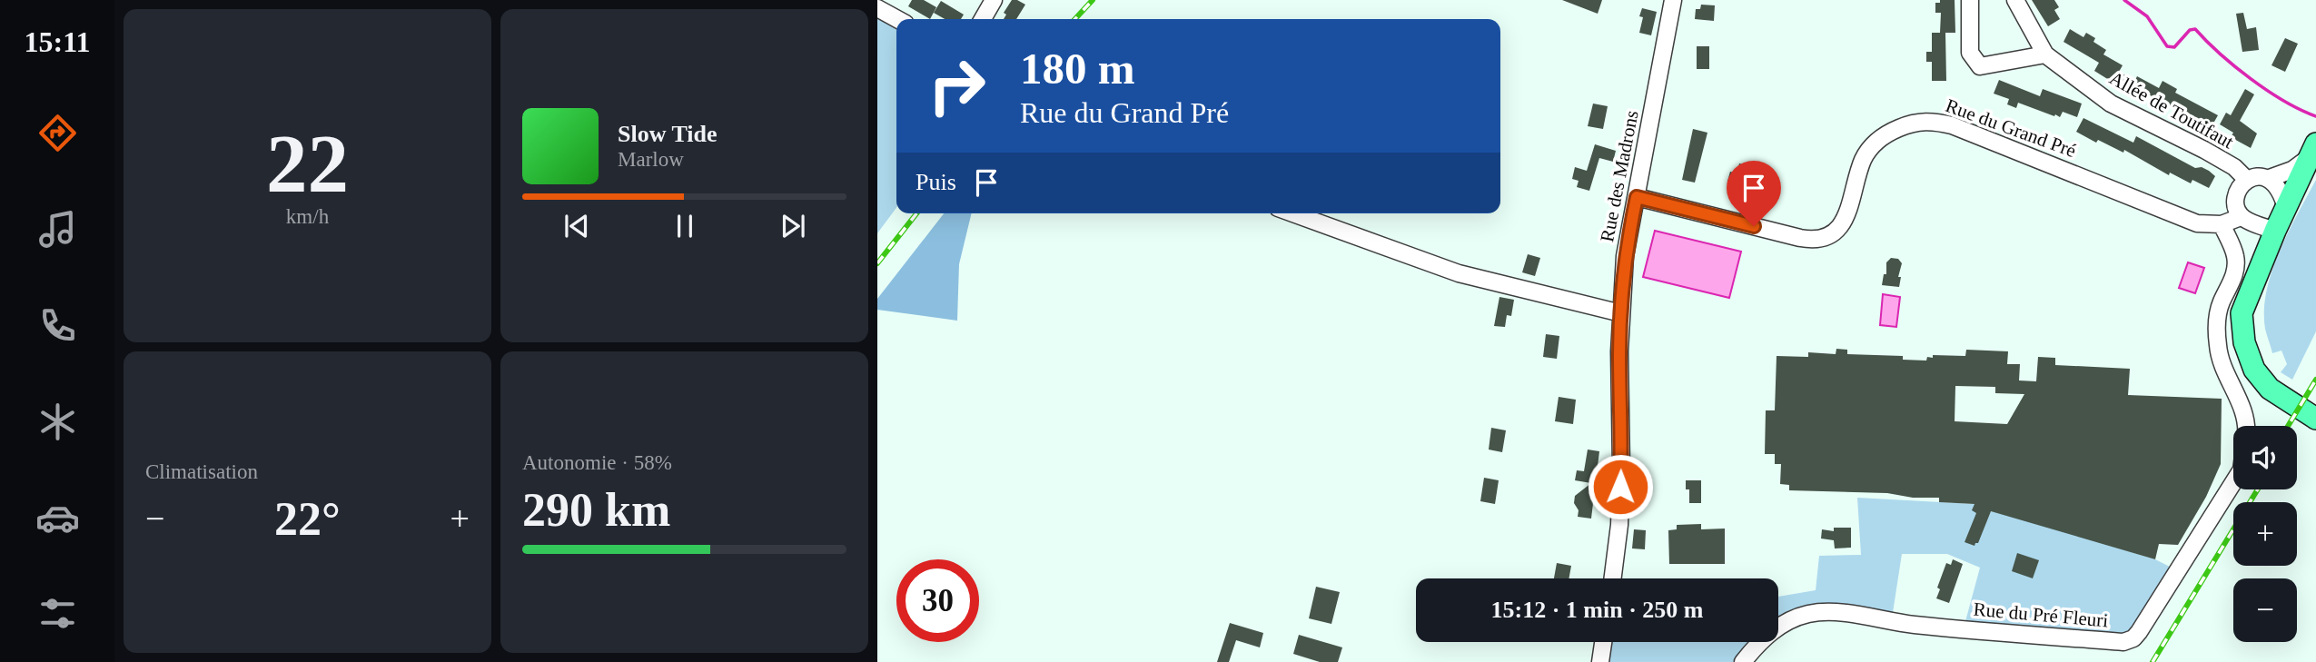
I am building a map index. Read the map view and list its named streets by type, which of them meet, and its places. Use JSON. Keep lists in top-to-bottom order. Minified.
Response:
{"streets":{"street":["Allée de Toutifaut","Rue du Grand Pré","Rue des Madrons","Rue du Pré Fleuri"]},"crossings":[["Allée de Toutifaut","Rue du Grand Pré"],["Rue du Grand Pré","Rue des Madrons"]],"page":{"tabs":"15:11","tile":[["22","km/h"],"Climatisation",["Autonomie · 58%","290 km"]],"turn":["180 m","Rue du Grand Pré"],"song":["Slow Tide","Marlow"],"then":"Puis","map_buttons":["+","−"],"heat":["−","22°","+"],"limit":"30","trip":"15:12 · 1 min · 250 m"}}
